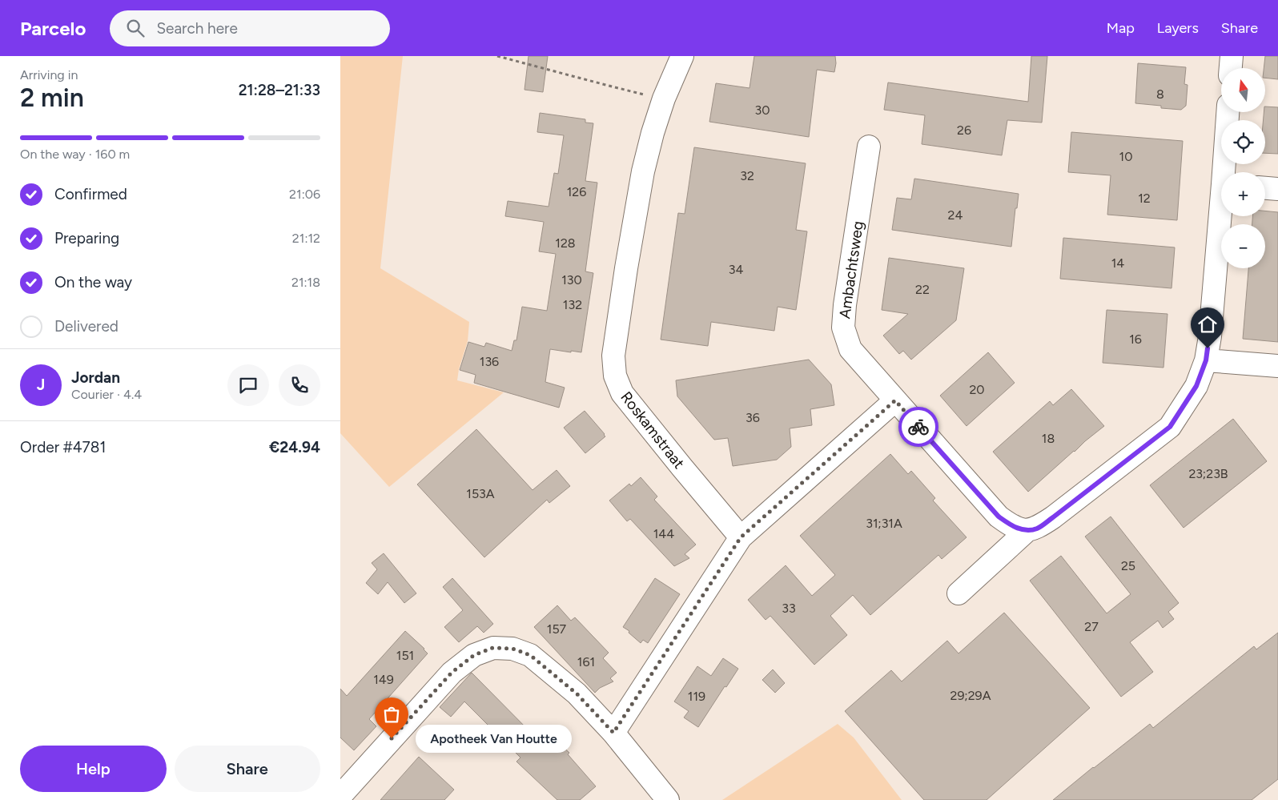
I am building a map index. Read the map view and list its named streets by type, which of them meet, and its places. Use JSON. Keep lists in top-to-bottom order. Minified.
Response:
{"streets":{"street":["Ambachtsweg","Roskamstraat"]},"places":["Apotheek Van Houtte"],"house_numbers":["8","30","26","10","32","126","12","24","128","14","34","130","22","132","16","136","20","36","18","23;23B","153A","31;31A","144","25","33","27","157","151","161","149","29;29A","119"],"north":"top","page":{"header":"Parcelo","search":"Search here","nav":["Map","Layers","Share"],"heading":["2 min","Arriving in","21:28–21:33"],"panel":["Jordan","Courier · 4.4","Order #4781","€24.94"],"map_buttons":["+","−"],"bar":"On the way · 160 m","list":[["Confirmed","21:06"],["Preparing","21:12"],["On the way","21:18"],"Delivered"],"round":"J","bubble":"Apotheek Van Houtte","buttons":["Help","Share"]}}
